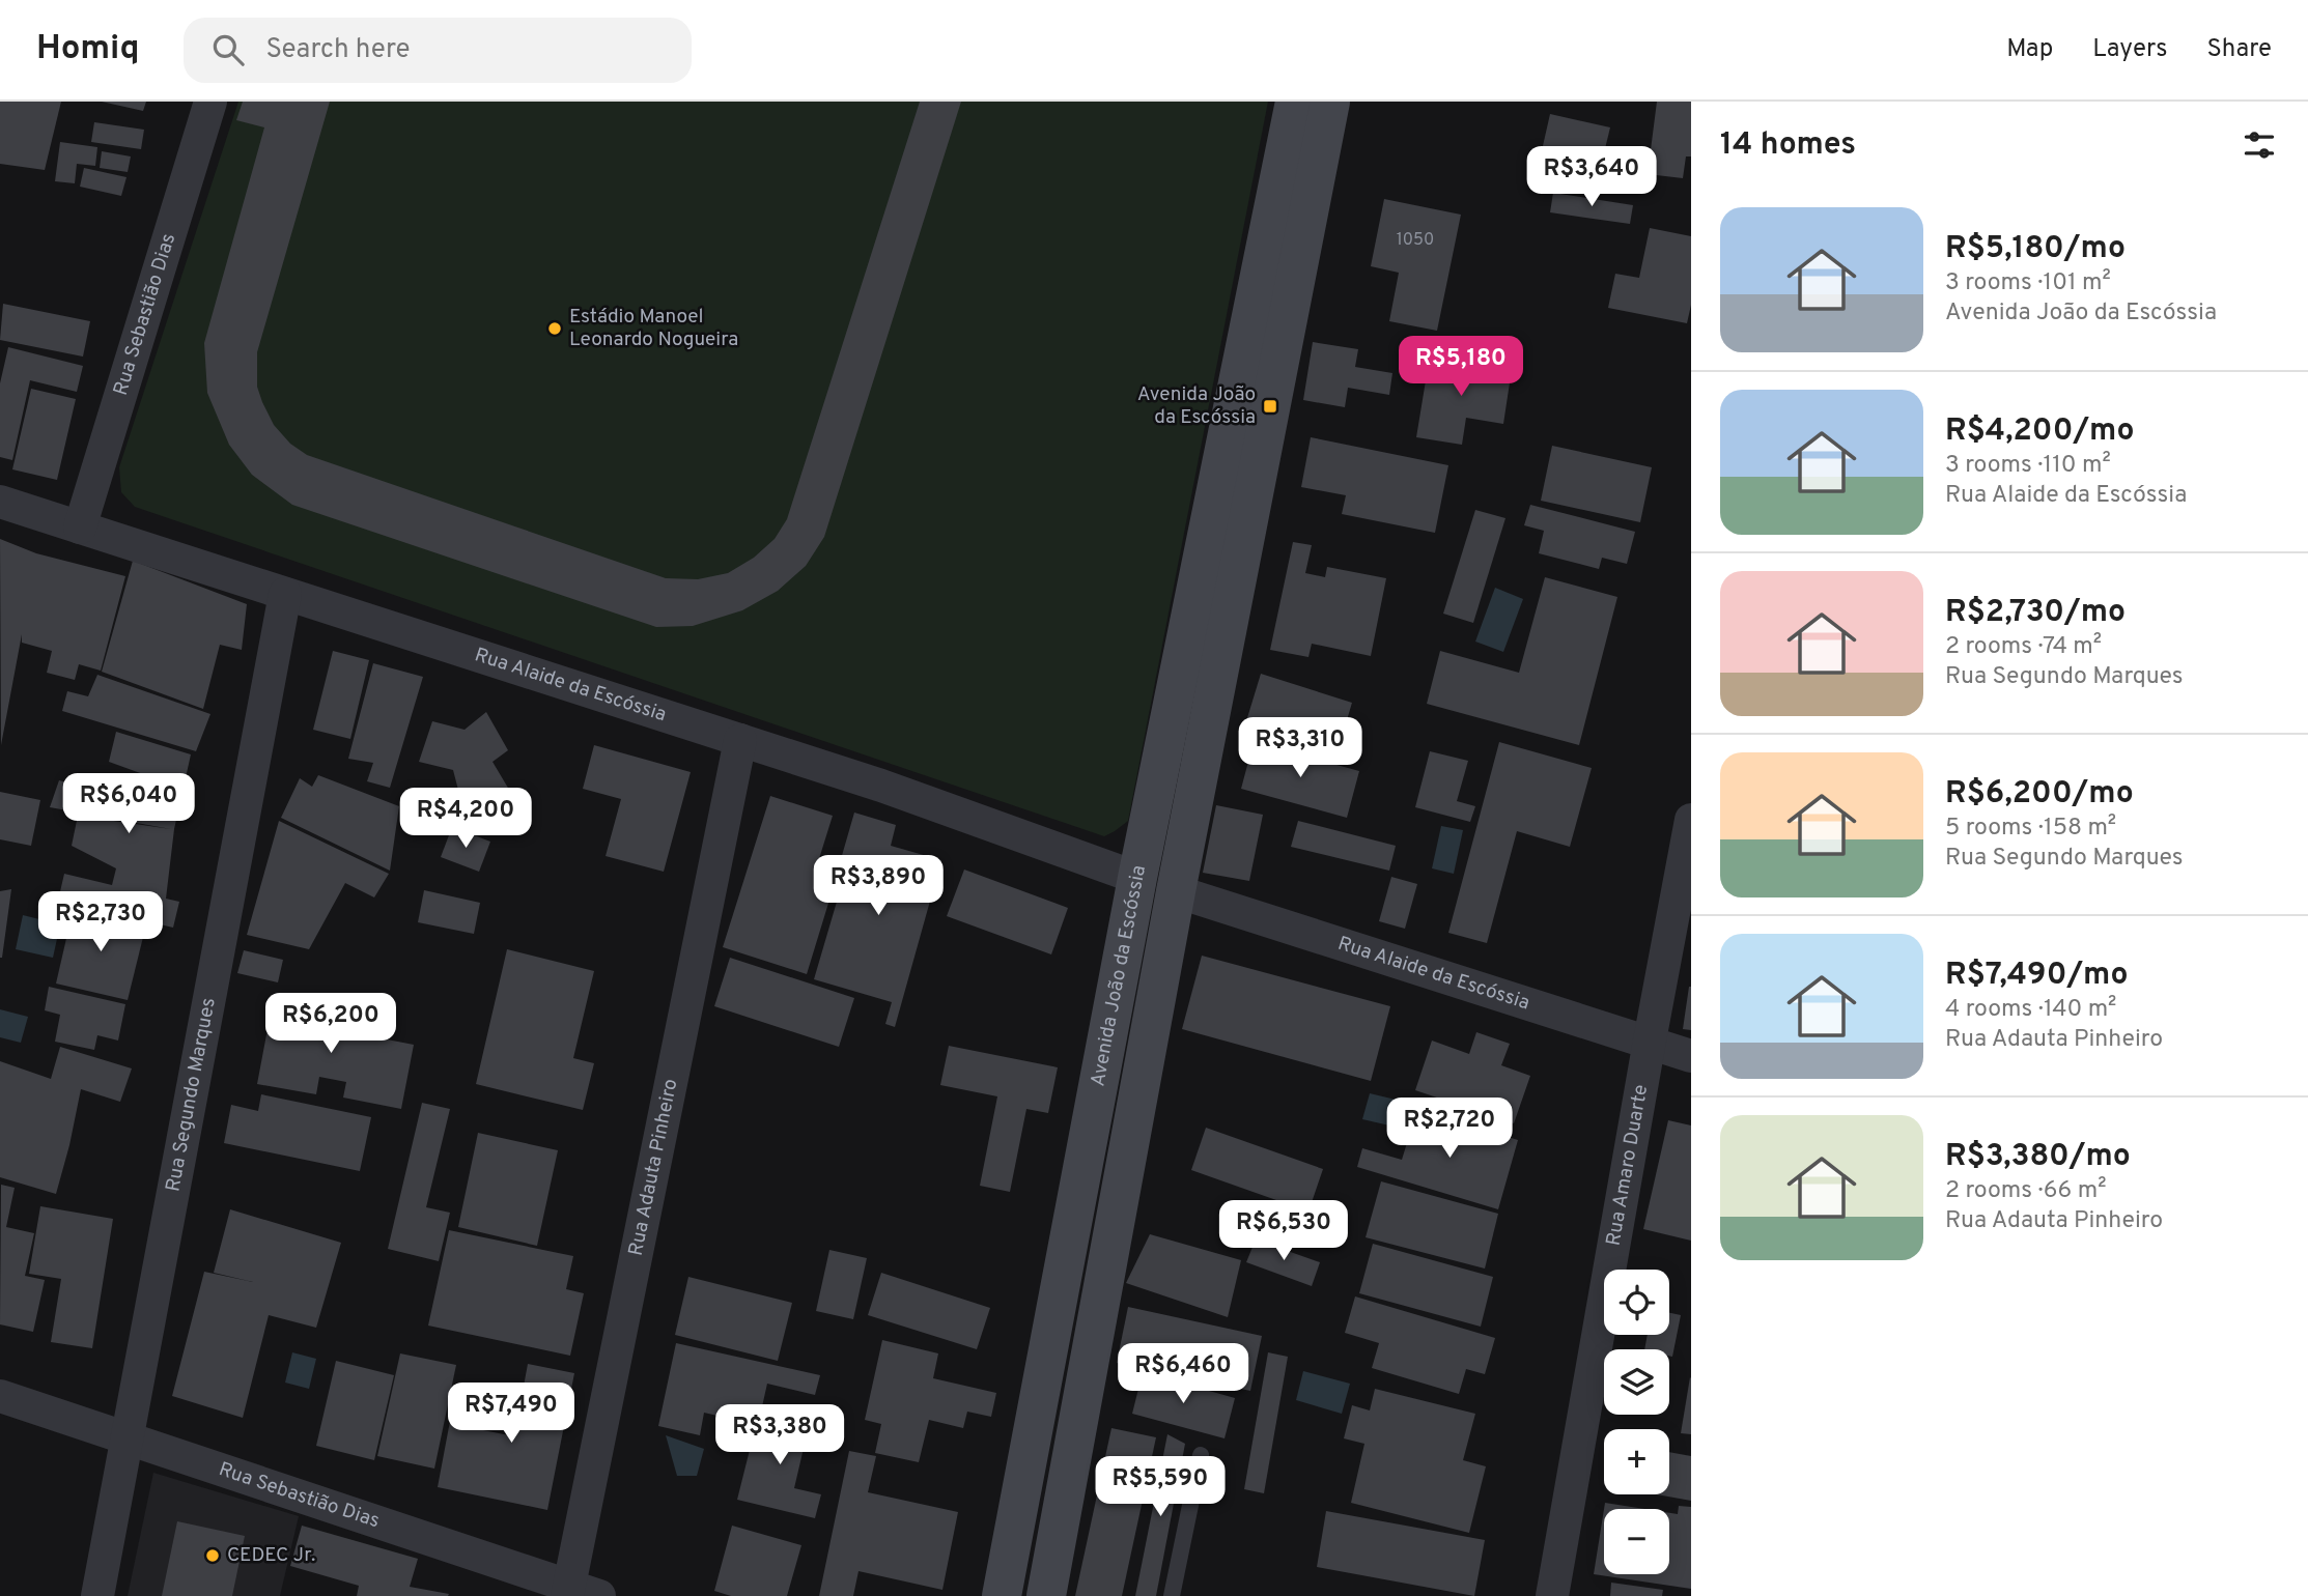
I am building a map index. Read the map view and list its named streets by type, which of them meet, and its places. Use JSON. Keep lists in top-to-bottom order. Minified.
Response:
{"streets":{"main road":["Avenida João da Escóssia"],"street":["Rua Sebastião Dias","Rua Alaide da Escóssia","Rua Segundo Marques","Rua Amaro Duarte","Rua Adauta Pinheiro"]},"crossings":[["Rua Sebastião Dias","Rua Alaide da Escóssia"],["Rua Sebastião Dias","Rua Segundo Marques"],["Rua Sebastião Dias","Rua Adauta Pinheiro"],["Rua Alaide da Escóssia","Avenida João da Escóssia"],["Rua Alaide da Escóssia","Rua Segundo Marques"],["Rua Alaide da Escóssia","Rua Amaro Duarte"],["Rua Alaide da Escóssia","Rua Adauta Pinheiro"]],"places":{"other":["Estádio Manoel Leonardo Nogueira","CEDEC Jr."],"transit":["Avenida João da Escóssia"]},"house_numbers":["1050"],"page":{"header":"Homiq","search":"Search here","nav":["Map","Layers","Share"],"heading":"14 homes","price":["R$3,640","R$5,180","R$3,310","R$6,040","R$4,200","R$3,890","R$2,730","R$6,200","R$2,720","R$6,530","R$6,460","R$7,490","R$3,380","R$5,590"],"list":[{"name":"R$5,180/mo","note":"3 rooms · 101 m² · Avenida João da Escóssia"},{"name":"R$4,200/mo","note":"3 rooms · 110 m² · Rua Alaide da Escóssia"},{"name":"R$2,730/mo","note":"2 rooms · 74 m² · Rua Segundo Marques"},{"name":"R$6,200/mo","note":"5 rooms · 158 m² · Rua Segundo Marques"},{"name":"R$7,490/mo","note":"4 rooms · 140 m² · Rua Adauta Pinheiro"},{"name":"R$3,380/mo","note":"2 rooms · 66 m² · Rua Adauta Pinheiro"}],"map_buttons":["+","−"]}}
